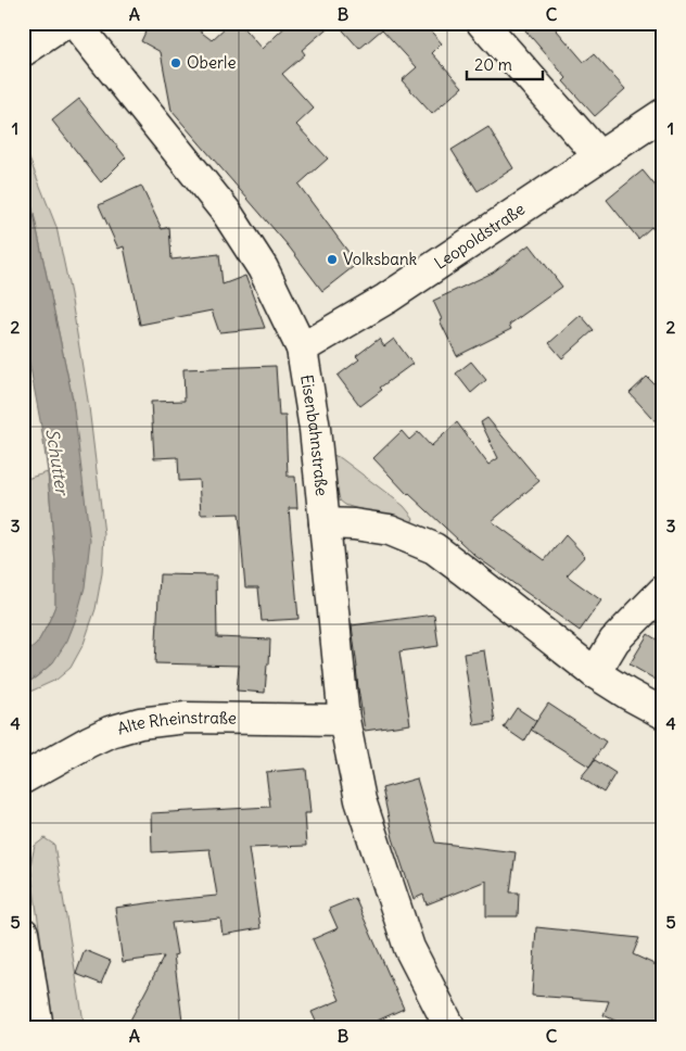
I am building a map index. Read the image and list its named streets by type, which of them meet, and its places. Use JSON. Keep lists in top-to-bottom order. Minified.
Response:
{"streets":{"street":["Leopoldstraße","Eisenbahnstraße","Alte Rheinstraße"]},"crossings":[["Leopoldstraße","Eisenbahnstraße"]],"water":["Schutter"],"places":["Oberle","Volksbank"],"scale_bar":"20 m","grid":{"columns":["A","B","C"],"rows":["1","2","3","4","5"]}}
